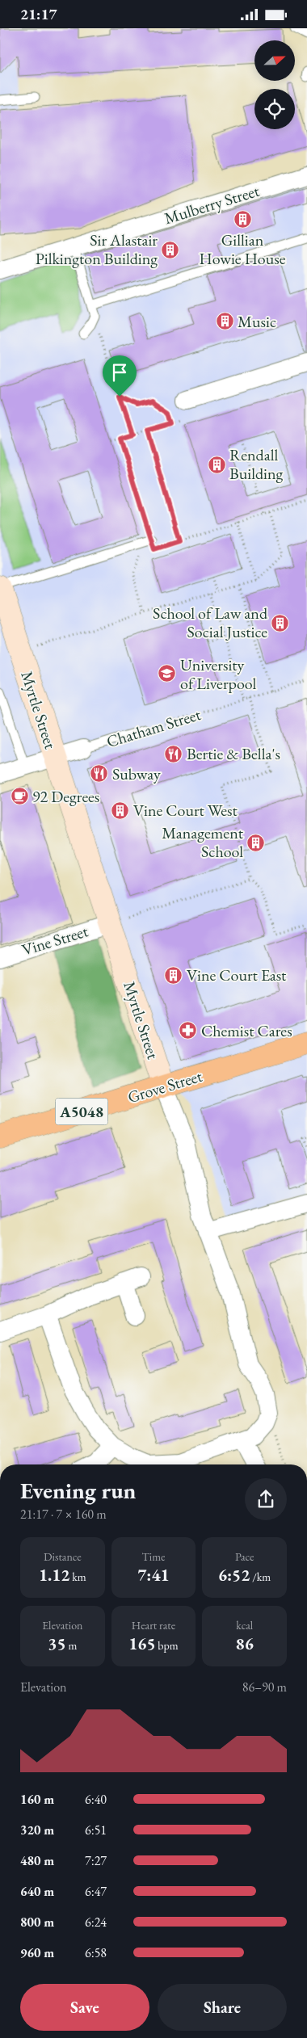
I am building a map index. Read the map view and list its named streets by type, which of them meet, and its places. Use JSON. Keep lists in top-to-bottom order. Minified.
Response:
{"streets":{"main road":["Grove Street","A5048"],"street":["Mulberry Street","Myrtle Street","Chatham Street","Vine Street"]},"crossings":[["Myrtle Street","Chatham Street"],["Myrtle Street","Vine Street"],["Myrtle Street","Grove Street"]],"places":{"building":["Gillian Howie House","Sir Alastair Pilkington Building","Music","Rendall Building","School of Law and Social Justice","Vine Court West","Management School","Vine Court East"],"school or university":["University of Liverpool"],"restaurant":["Bertie & Bella's","Subway"],"cafe":["92 Degrees"],"pharmacy":["Chemist Cares"]},"north":"right","page":{"status":"21:17","heading":["Evening run","21:17 · 7 × 160 m"],"stats":[["Distance","1.12 km"],["Time","7:41"],["Pace","6:52 /km"],["Elevation","35 m"],["Heart rate","165 bpm"],["kcal","86"]],"chart":["Elevation","86–90 m"],"list":[{"name":"160 m","note":"6:40"},{"name":"320 m","note":"6:51"},{"name":"480 m","note":"7:27"},{"name":"640 m","note":"6:47"},{"name":"800 m","note":"6:24"},{"name":"960 m","note":"6:58"}],"buttons":["Save","Share"]}}
